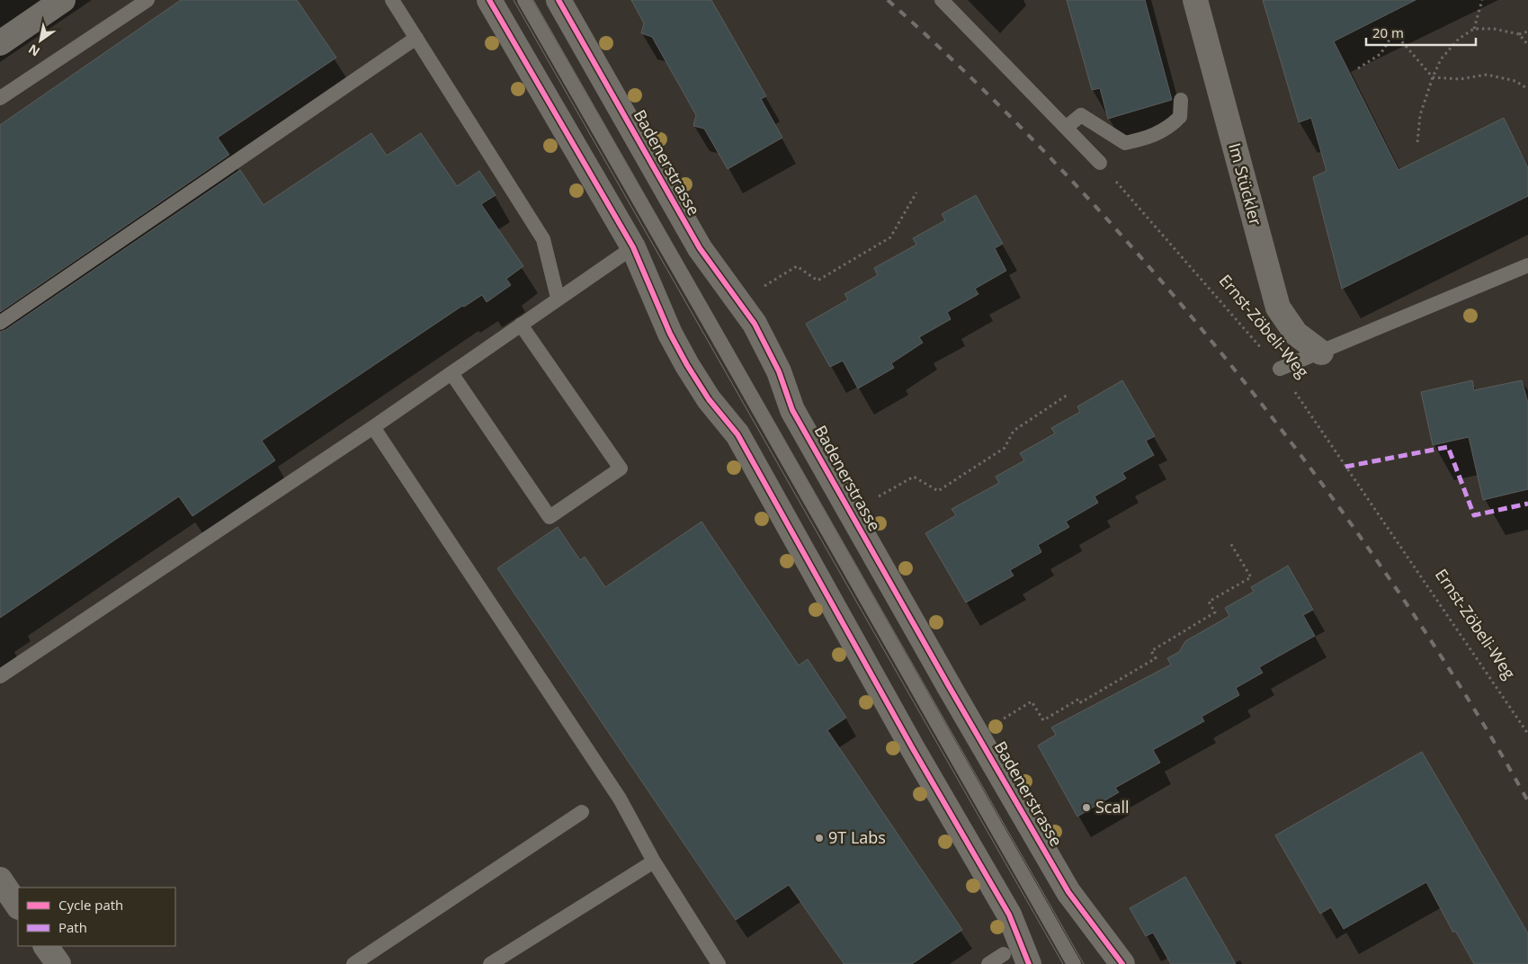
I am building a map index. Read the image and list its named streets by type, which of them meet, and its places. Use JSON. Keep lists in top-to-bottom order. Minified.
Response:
{"streets":{"street":["Badenerstrasse","Im Stückler"],"path":["Ernst-Zöbeli-Weg"]},"places":["Scall","9T Labs"],"legend":["Cycle path","Path"],"scale_bar":"20 m","north":"bottom left"}
